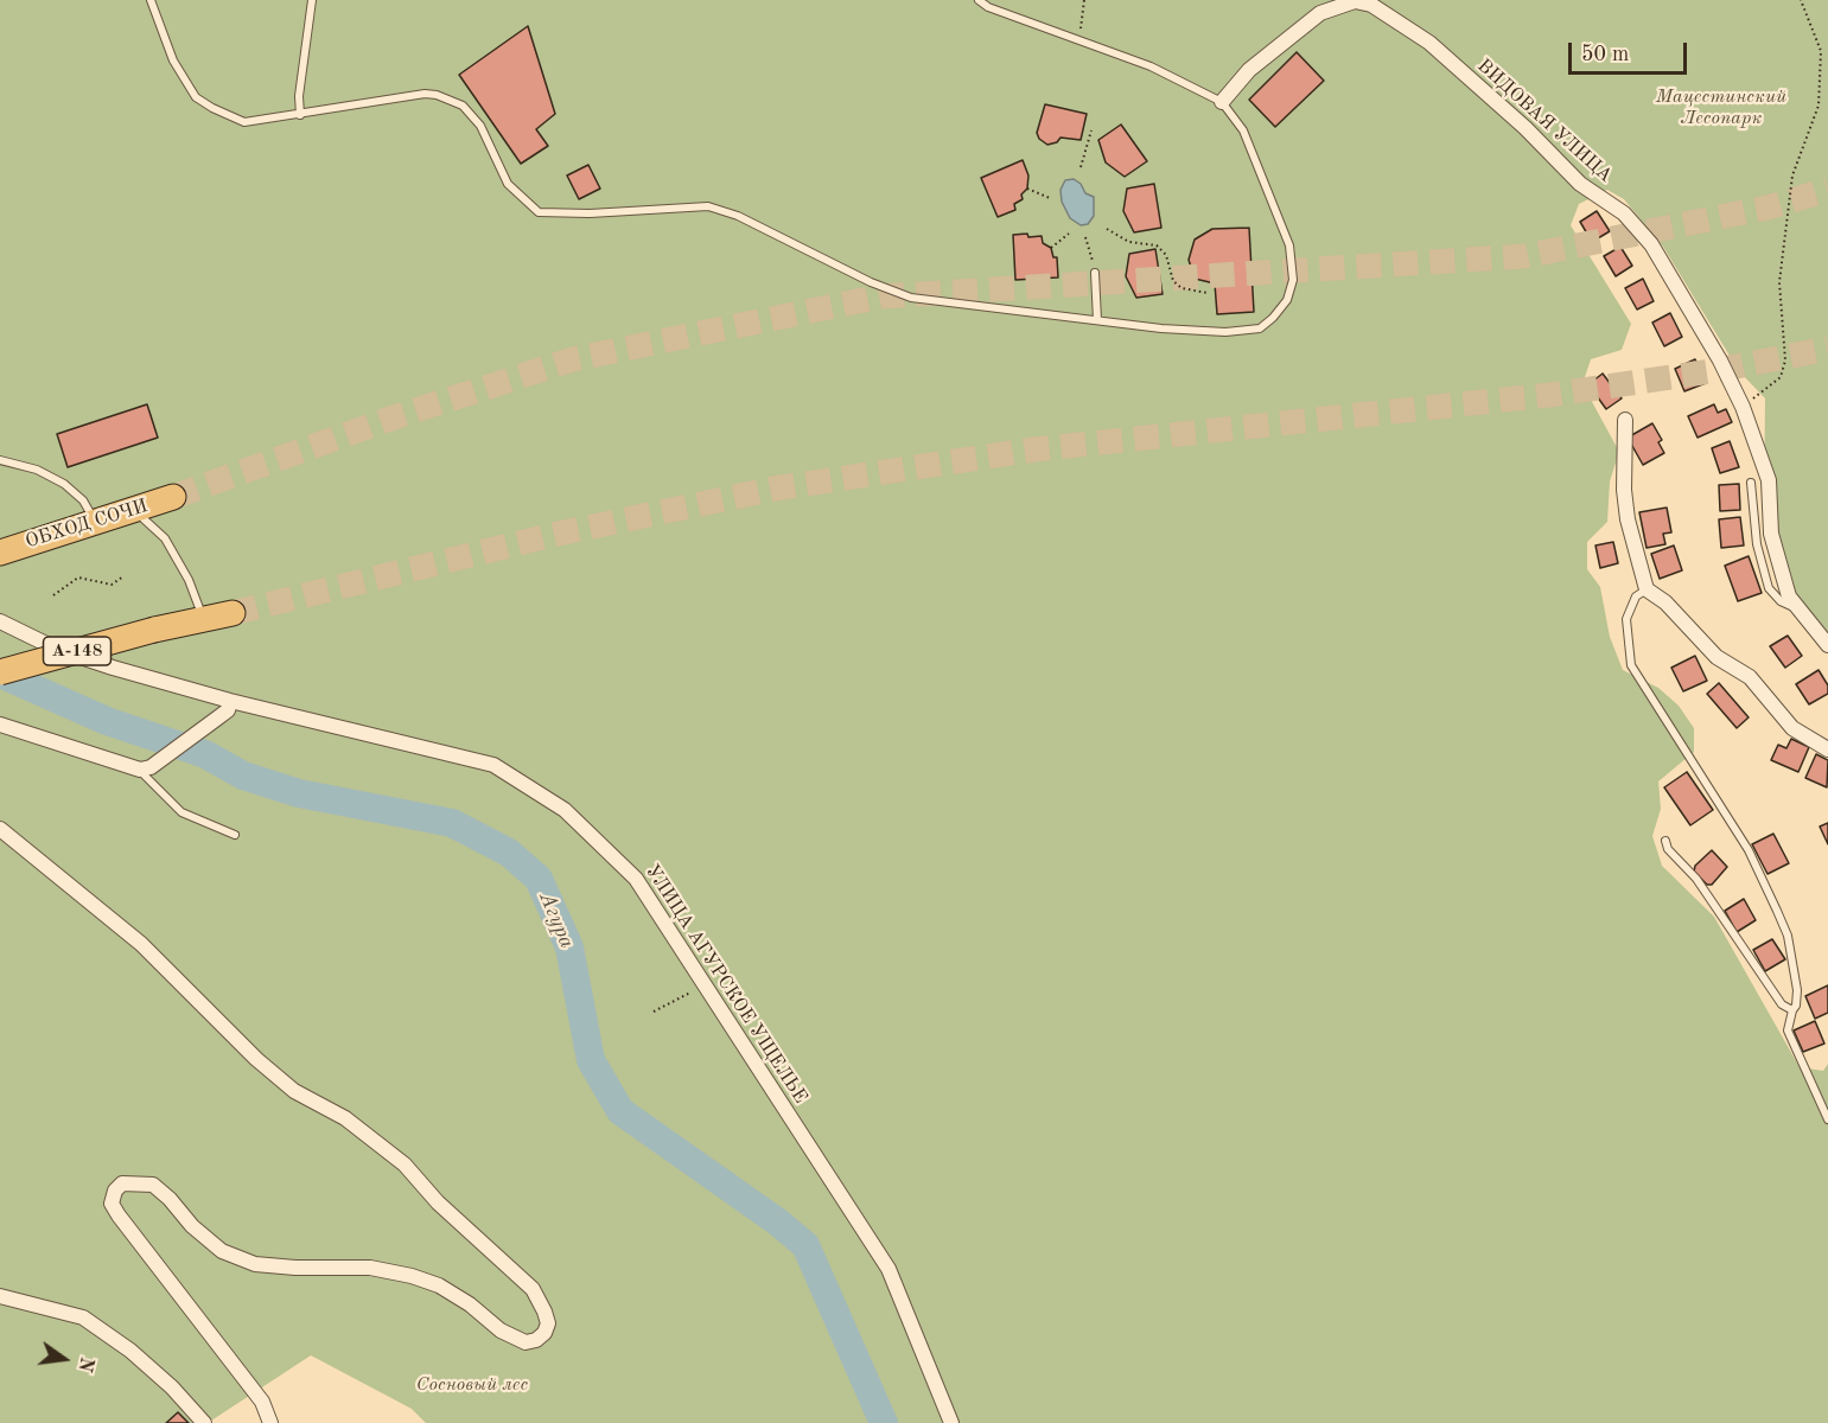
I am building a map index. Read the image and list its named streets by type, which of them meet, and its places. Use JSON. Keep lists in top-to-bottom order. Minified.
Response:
{"streets":{"highway":["ОБХОД СОЧИ","А-148"],"street":["ВИДОВАЯ УЛИЦА","УЛИЦА АГУРСКОЕ УЩЕЛЬЕ"]},"water":["Агура"],"parks":["Мацестинский Лесопарк","Сосновый лес"],"scale_bar":"50 m","north":"right"}
